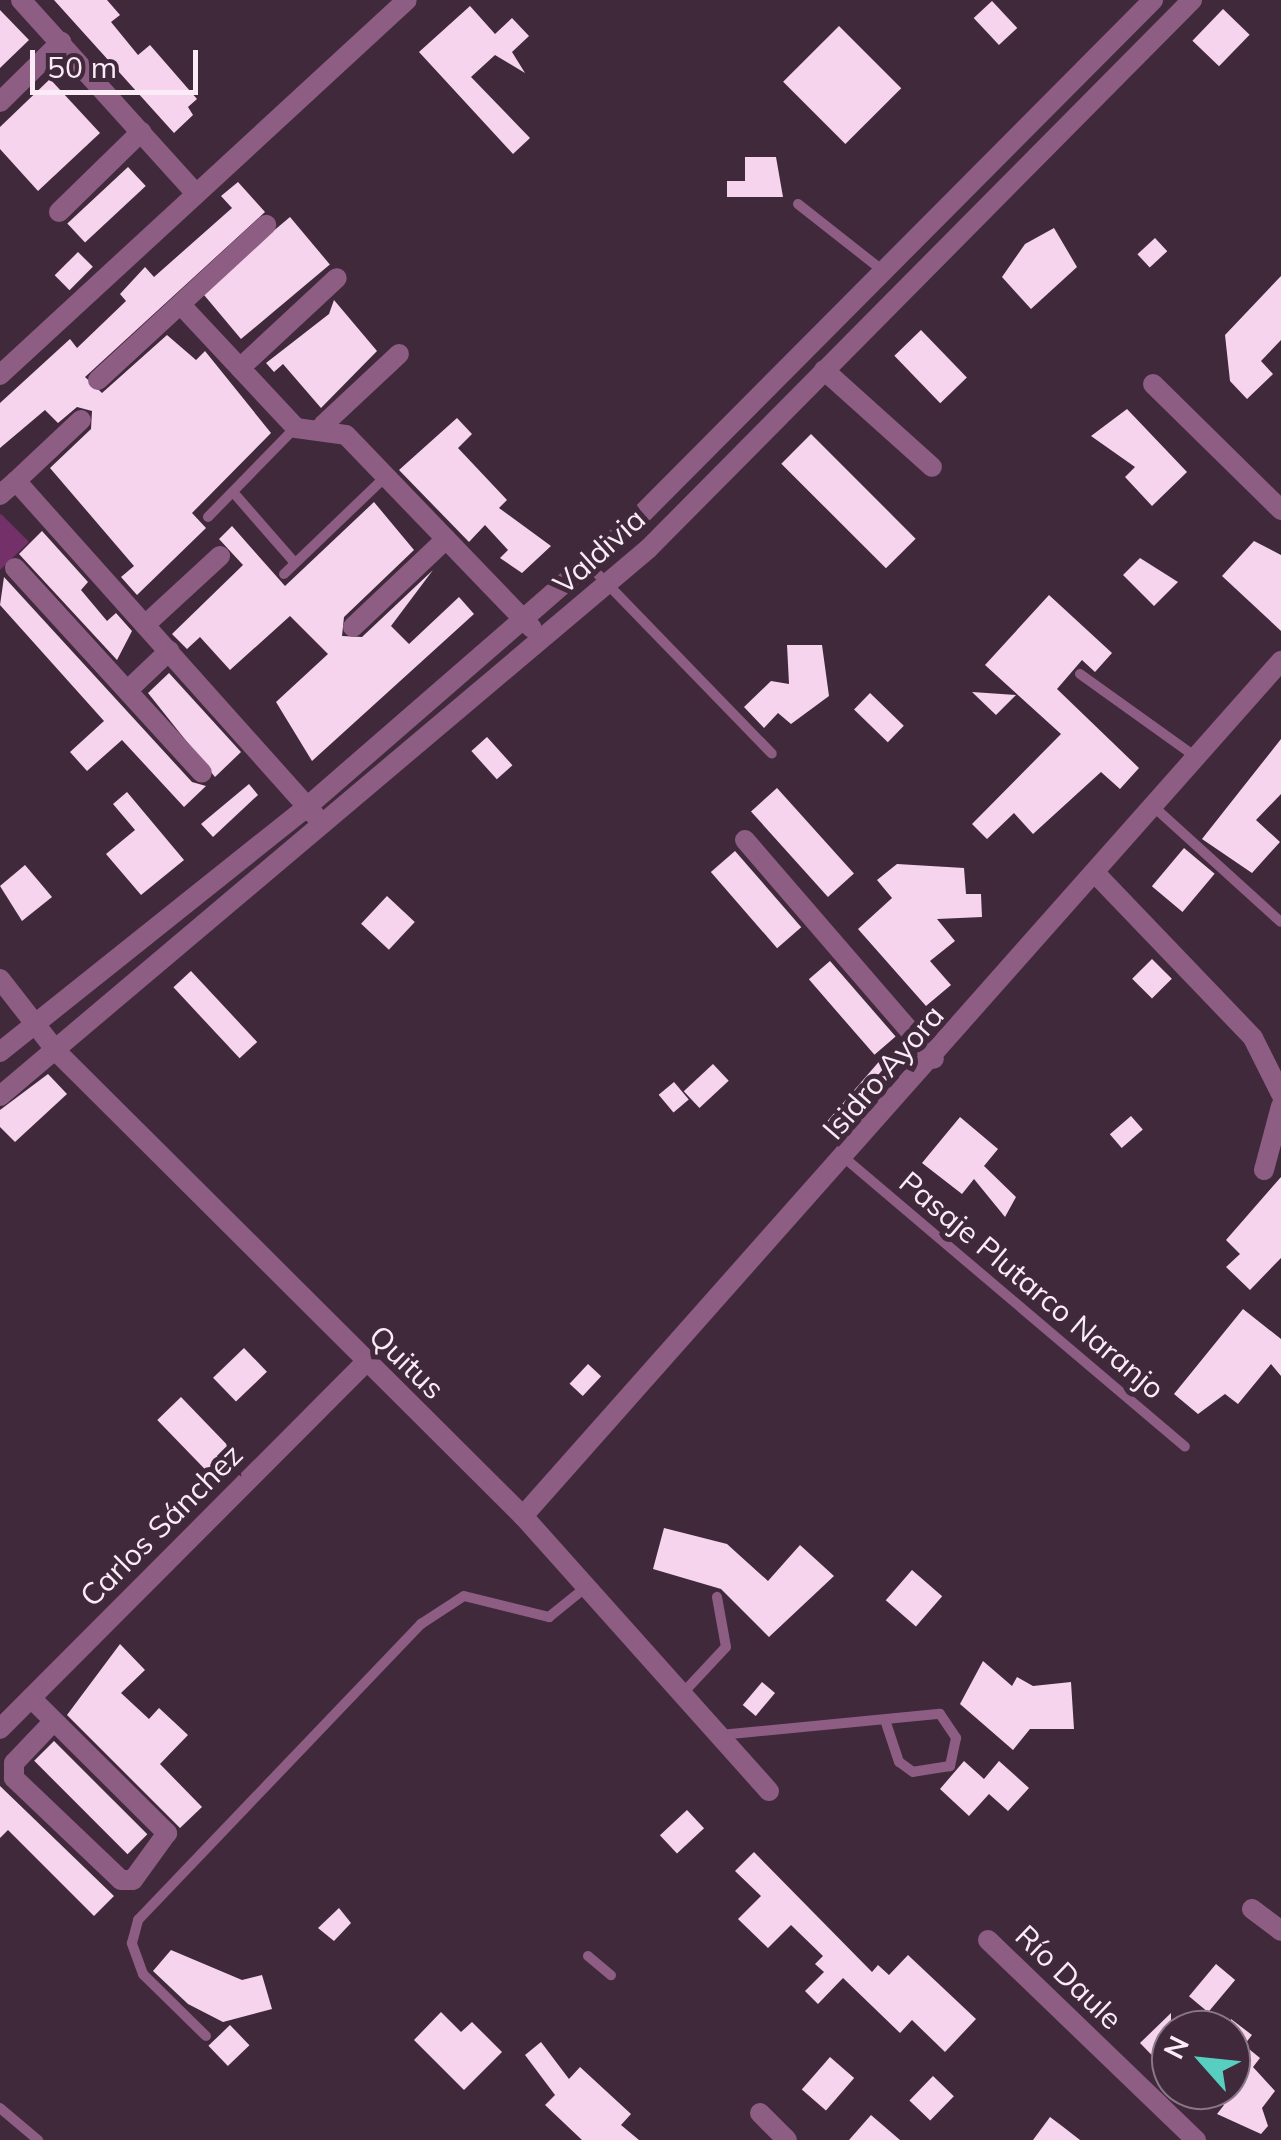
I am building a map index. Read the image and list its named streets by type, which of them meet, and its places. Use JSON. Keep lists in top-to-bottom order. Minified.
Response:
{"streets":{"street":["Valdivia","Isidro Ayora","Quitus","Carlos Sánchez","Río Daule"],"lane":["Pasaje Plutarco Naranjo"]},"crossings":[["Valdivia","Quitus"],["Isidro Ayora","Pasaje Plutarco Naranjo"],["Isidro Ayora","Quitus"],["Quitus","Carlos Sánchez"]],"scale_bar":"50 m","north":"top left"}
